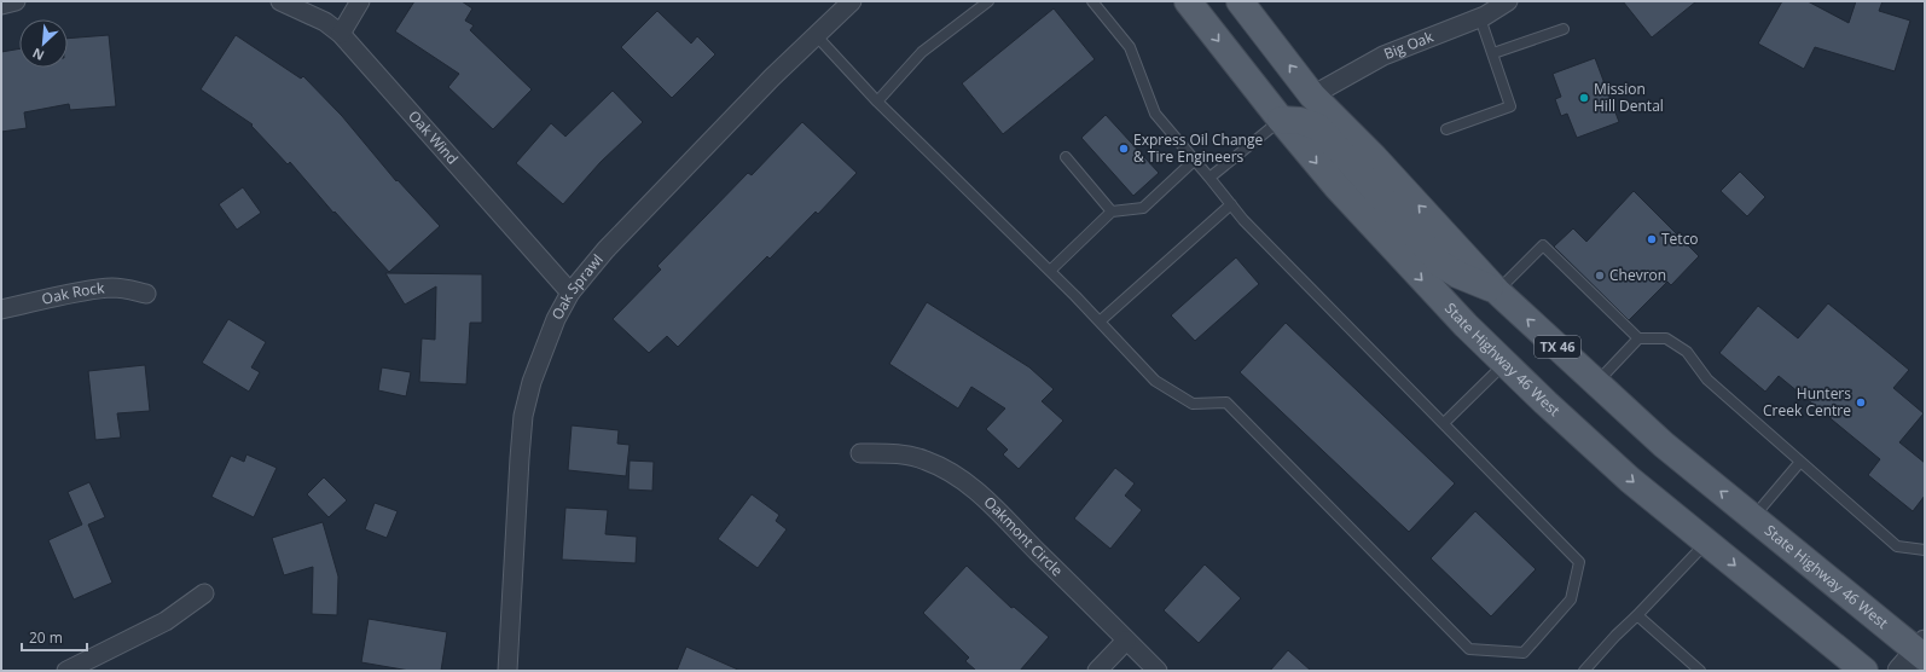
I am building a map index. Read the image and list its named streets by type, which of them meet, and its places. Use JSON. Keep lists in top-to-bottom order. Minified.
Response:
{"streets":{"main road":["TX 46","State Highway 46 West"],"street":["Big Oak","Oak Wind","Oak Sprawl","Oak Rock","Oakmont Circle"]},"crossings":[["Big Oak","State Highway 46 West"],["Oak Wind","Oak Sprawl"]],"places":["Mission Hill Dental","Express Oil Change & Tire Engineers","Tetco","Chevron","Hunters Creek Centre"],"scale_bar":"20 m","north":"bottom left"}
